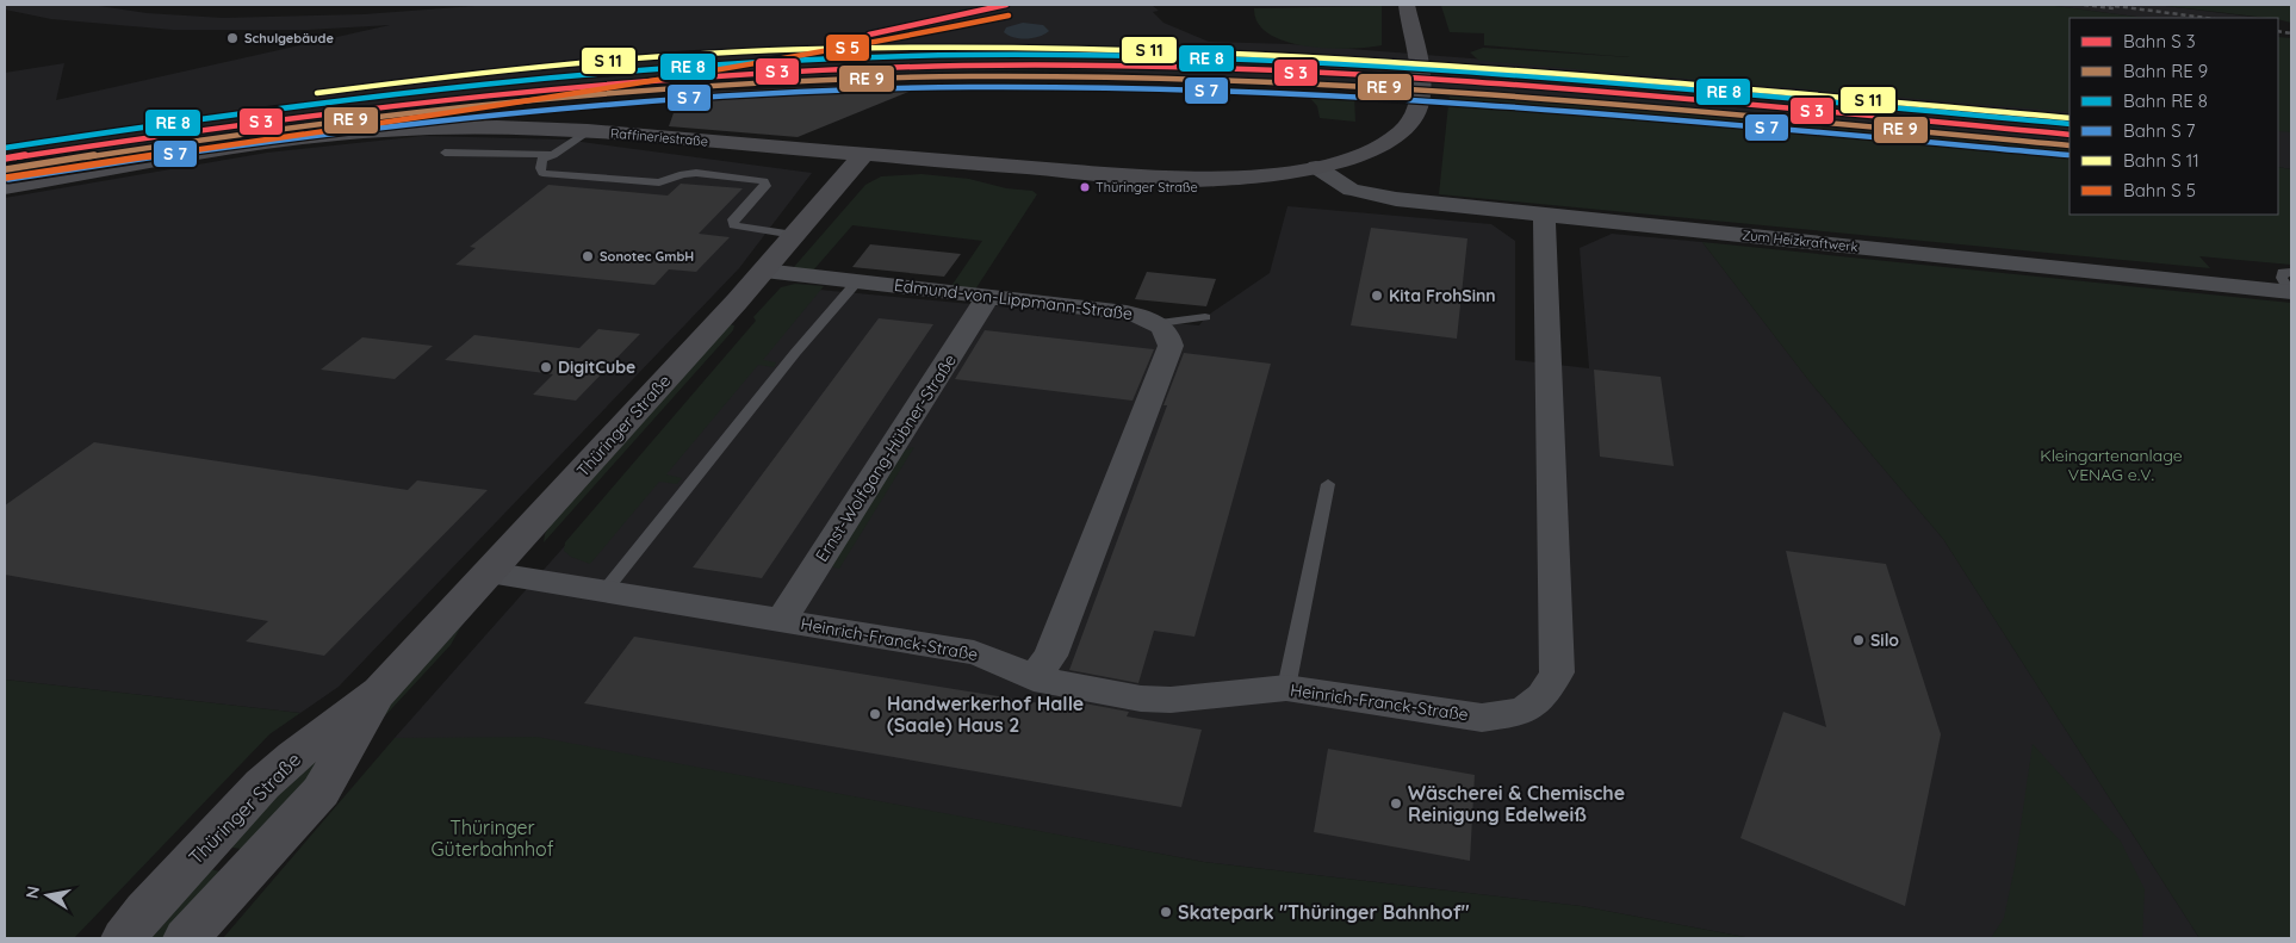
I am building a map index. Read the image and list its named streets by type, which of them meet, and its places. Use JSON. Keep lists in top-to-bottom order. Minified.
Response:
{"streets":{"main road":["Raffineriestraße","Thüringer Straße"],"street":["Zum Heizkraftwerk","Edmund-von-Lippmann-Straße","Ernst-Wolfgang-Hübner-Straße","Heinrich-Franck-Straße"]},"crossings":[["Raffineriestraße","Zum Heizkraftwerk"],["Raffineriestraße","Thüringer Straße"],["Zum Heizkraftwerk","Heinrich-Franck-Straße"],["Edmund-von-Lippmann-Straße","Thüringer Straße"],["Edmund-von-Lippmann-Straße","Ernst-Wolfgang-Hübner-Straße"],["Thüringer Straße","Heinrich-Franck-Straße"],["Ernst-Wolfgang-Hübner-Straße","Heinrich-Franck-Straße"]],"parks":["Kleingartenanlage VENAG e.V.","Thüringer Güterbahnhof"],"places":["Schulgebäude","Thüringer Straße","Sonotec GmbH","Kita FrohSinn","DigitCube","Silo","Handwerkerhof Halle (Saale) Haus 2","Wäscherei & Chemische Reinigung Edelweiß","Skatepark \"Thüringer Bahnhof\""],"legend":["Bahn S 3","Bahn RE 9","Bahn RE 8","Bahn S 7","Bahn S 11","Bahn S 5"],"north":"left"}
